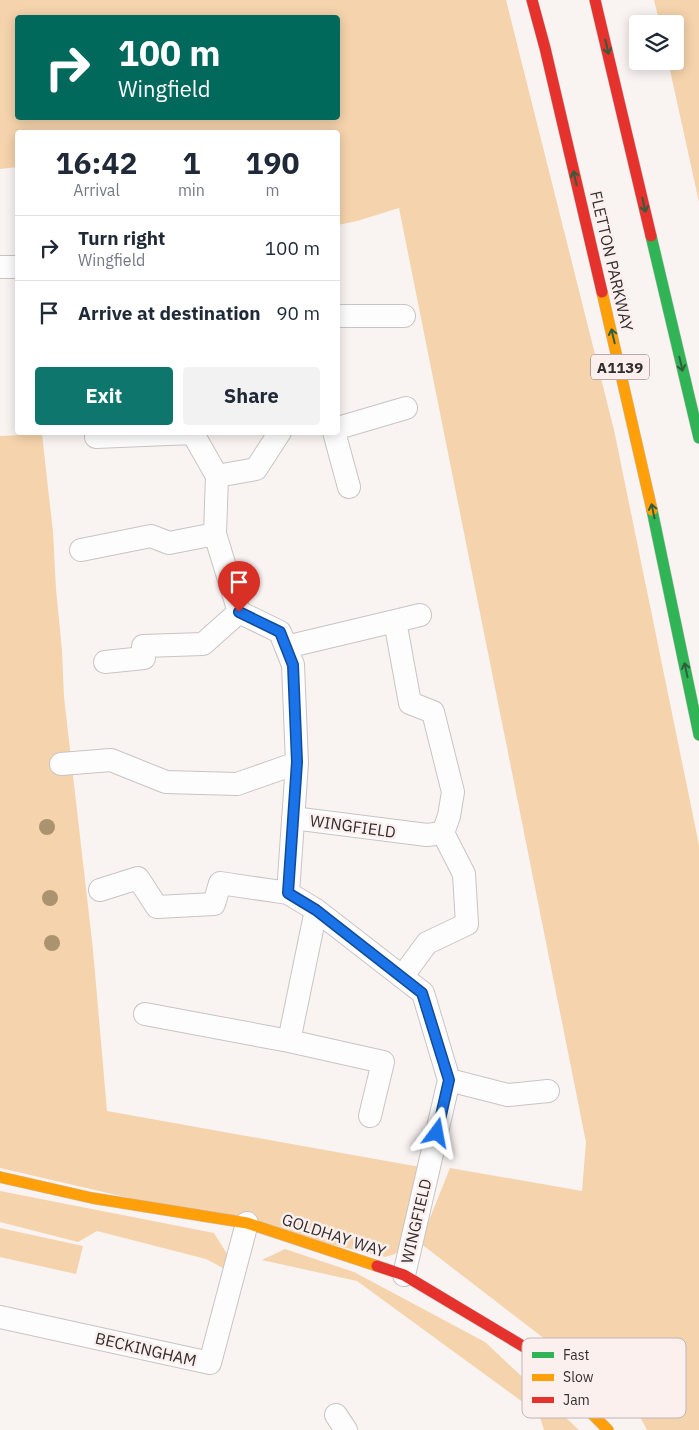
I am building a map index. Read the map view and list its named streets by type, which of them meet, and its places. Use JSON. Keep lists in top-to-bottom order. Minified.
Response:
{"streets":{"main road":["FLETTON PARKWAY","A1139","GOLDHAY WAY"],"street":["WINGFIELD","BECKINGHAM"]},"crossings":[["WINGFIELD","GOLDHAY WAY"],["GOLDHAY WAY","BECKINGHAM"]],"legend":["Fast","Slow","Jam"],"page":{"turn":["100 m","Wingfield"],"eta":["16:42","Arrival","1","min","190","m"],"list":[{"name":"Turn right","note":"Wingfield","value":"100 m"},{"name":"Arrive at destination","value":"90 m"}],"buttons":["Exit","Share"]}}
